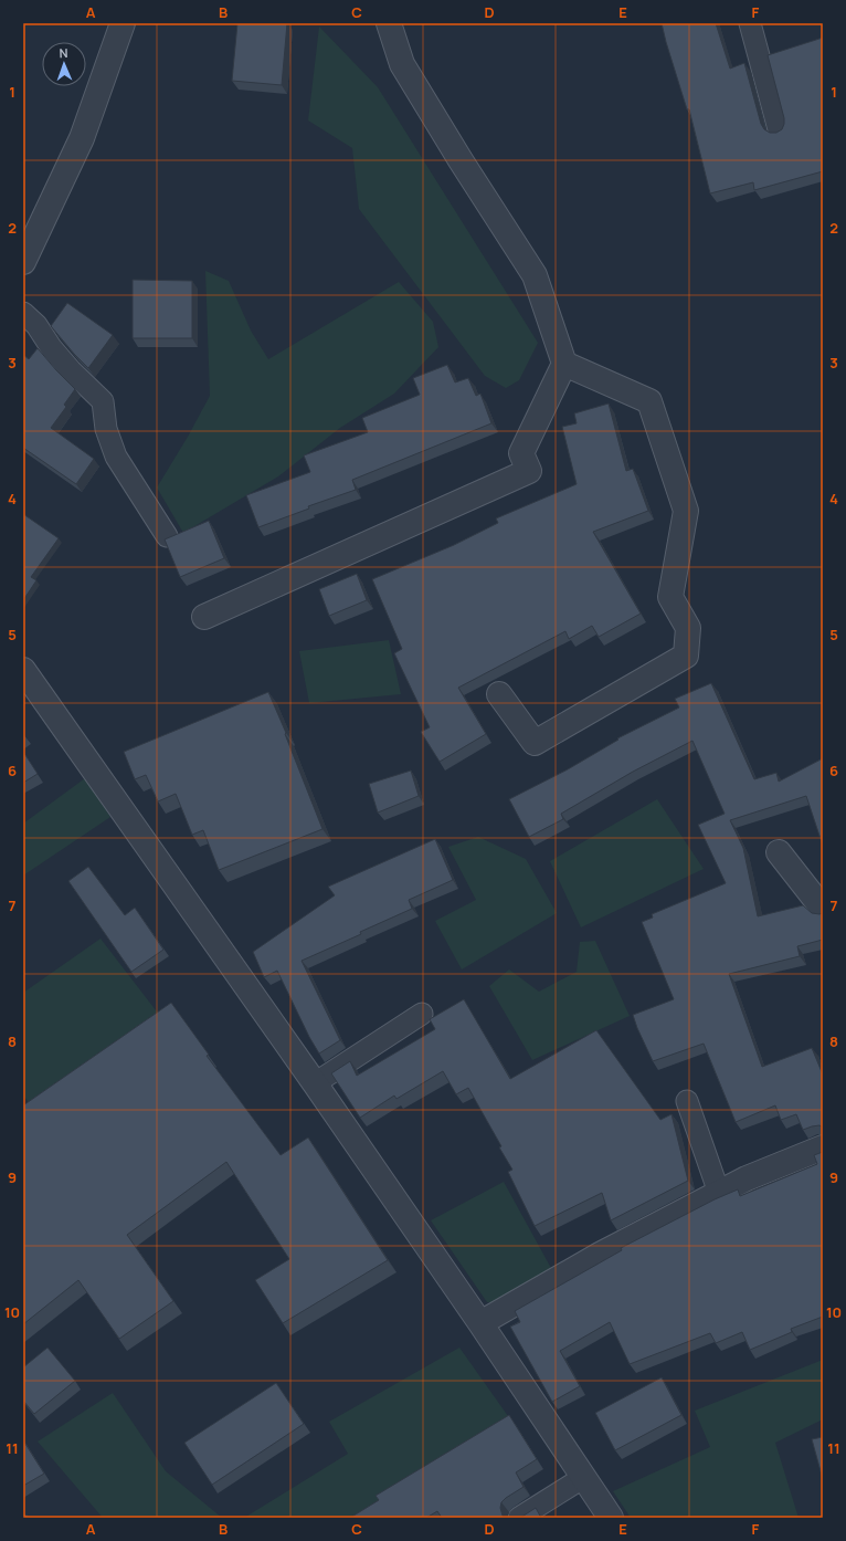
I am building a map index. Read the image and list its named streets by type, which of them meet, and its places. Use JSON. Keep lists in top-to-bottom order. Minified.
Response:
{"north":"top","grid":{"columns":["A","B","C","D","E","F"],"rows":["1","2","3","4","5","6","7","8","9","10","11"]}}
